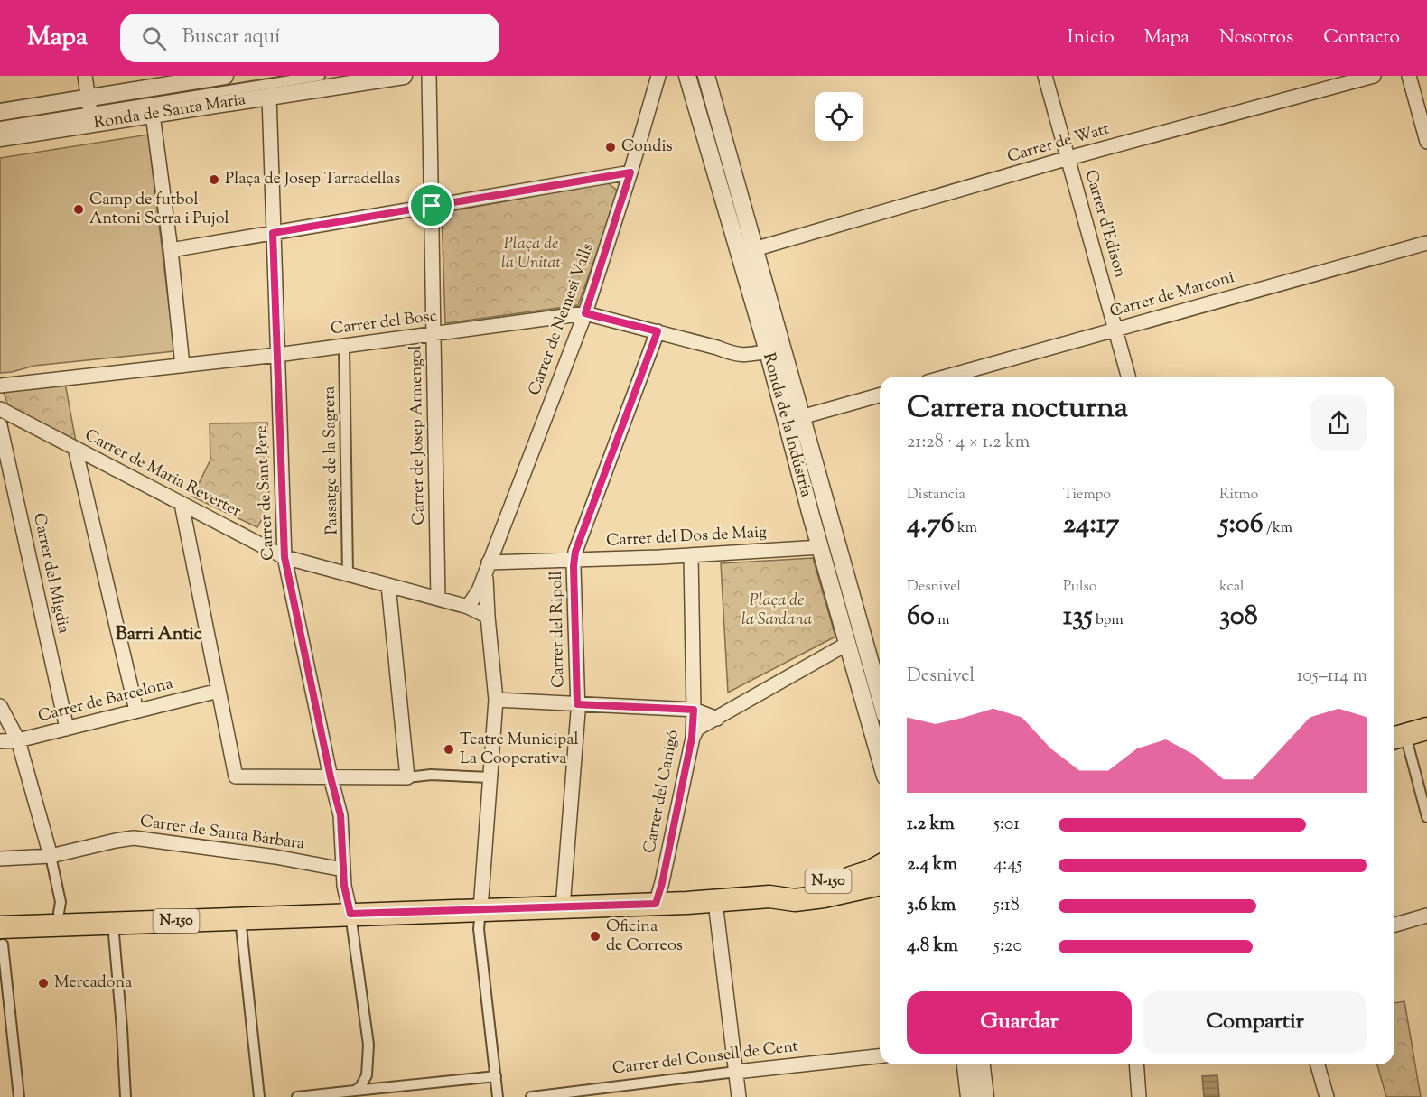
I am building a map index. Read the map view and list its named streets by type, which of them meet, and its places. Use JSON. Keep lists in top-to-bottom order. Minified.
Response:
{"streets":{"main road":["N-150"],"street":["Ronda de Santa Maria","Carrer de Watt","Carrer d'Edison","Carrer de Marconi","Carrer de Nemesi Valls","Carrer del Bosc","Ronda de la Indústria","Carrer de Josep Armengol","Passatge de la Sagrera","Carrer de Maria Reverter","Carrer de Sant Pere","Carrer del Dos de Maig","Carrer del Migdia","Carrer del Ripoll","Carrer de Barcelona","Carrer del Canigó","Carrer de Santa Bàrbara","Carrer del Consell de Cent"]},"crossings":[["Ronda de Santa Maria","Carrer de Sant Pere"],["Carrer de Watt","Carrer d'Edison"],["Carrer de Watt","Ronda de la Indústria"],["Carrer d'Edison","Carrer de Marconi"],["Carrer de Nemesi Valls","Carrer del Bosc"],["Carrer de Nemesi Valls","Carrer de Maria Reverter"],["Carrer de Nemesi Valls","Carrer del Dos de Maig"],["Carrer de Nemesi Valls","N-150"],["Carrer del Bosc","Ronda de la Indústria"],["Carrer del Bosc","Carrer de Josep Armengol"],["Carrer del Bosc","Passatge de la Sagrera"],["Carrer del Bosc","Carrer de Sant Pere"],["Carrer del Bosc","Carrer del Ripoll"],["Ronda de la Indústria","Carrer del Dos de Maig"],["Carrer de Josep Armengol","Carrer de Maria Reverter"],["Passatge de la Sagrera","Carrer de Maria Reverter"],["Carrer de Maria Reverter","Carrer de Sant Pere"],["Carrer de Sant Pere","Carrer de Santa Bàrbara"],["Carrer de Sant Pere","N-150"],["Carrer del Dos de Maig","Carrer del Ripoll"],["Carrer del Dos de Maig","Carrer del Canigó"],["Carrer del Migdia","Carrer de Barcelona"],["Carrer del Ripoll","N-150"],["Carrer del Canigó","N-150"]],"districts":["Barri Antic"],"parks":["Plaça de la Unitat","Plaça de la Sardana"],"places":["Condis","Plaça de Josep Tarradellas","Camp de futbol Antoni Serra i Pujol","Teatre Municipal La Cooperativa","Oficina de Correos","Mercadona"],"page":{"header":"Mapa","search":"Buscar aquí","nav":["Inicio","Mapa","Nosotros","Contacto"],"heading":["Carrera nocturna","21:28 · 4 × 1.2 km"],"stats":[["Distancia","4.76 km"],["Tiempo","24:17"],["Ritmo","5:06 /km"],["Desnivel","60 m"],["Pulso","135 bpm"],["kcal","308"]],"chart":["Desnivel","105–114 m"],"list":[{"name":"1.2 km","note":"5:01"},{"name":"2.4 km","note":"4:45"},{"name":"3.6 km","note":"5:18"},{"name":"4.8 km","note":"5:20"}],"buttons":["Guardar","Compartir"]}}
